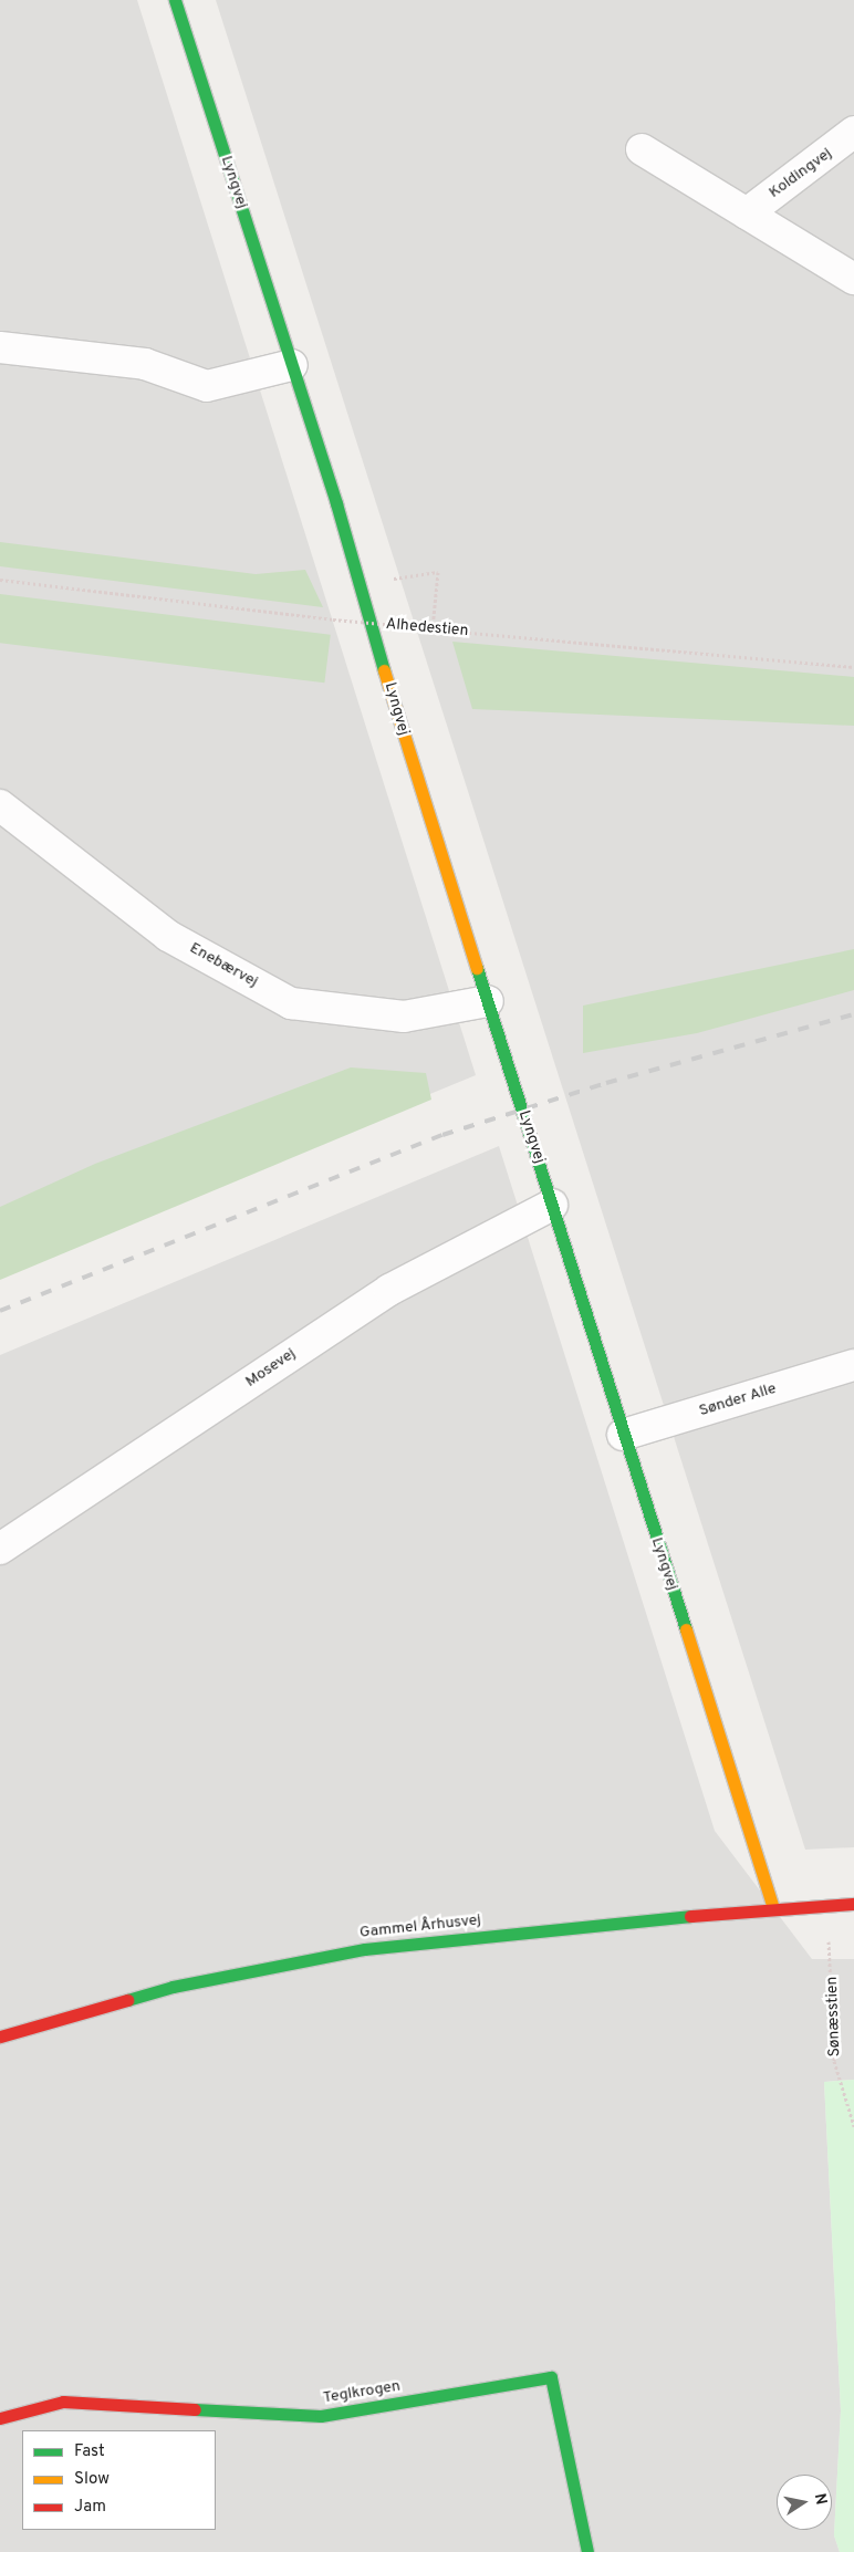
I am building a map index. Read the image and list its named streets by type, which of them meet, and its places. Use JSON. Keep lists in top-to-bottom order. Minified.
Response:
{"streets":{"street":["Koldingvej","Lyngvej","Enebærvej","Mosevej","Sønder Alle","Gammel Århusvej","Teglkrogen"],"path":["Alhedestien","Sønæsstien"]},"crossings":[["Lyngvej","Enebærvej"],["Lyngvej","Mosevej"],["Lyngvej","Sønder Alle"],["Lyngvej","Gammel Århusvej"],["Gammel Århusvej","Sønæsstien"]],"legend":["Fast","Slow","Jam"],"north":"right"}
